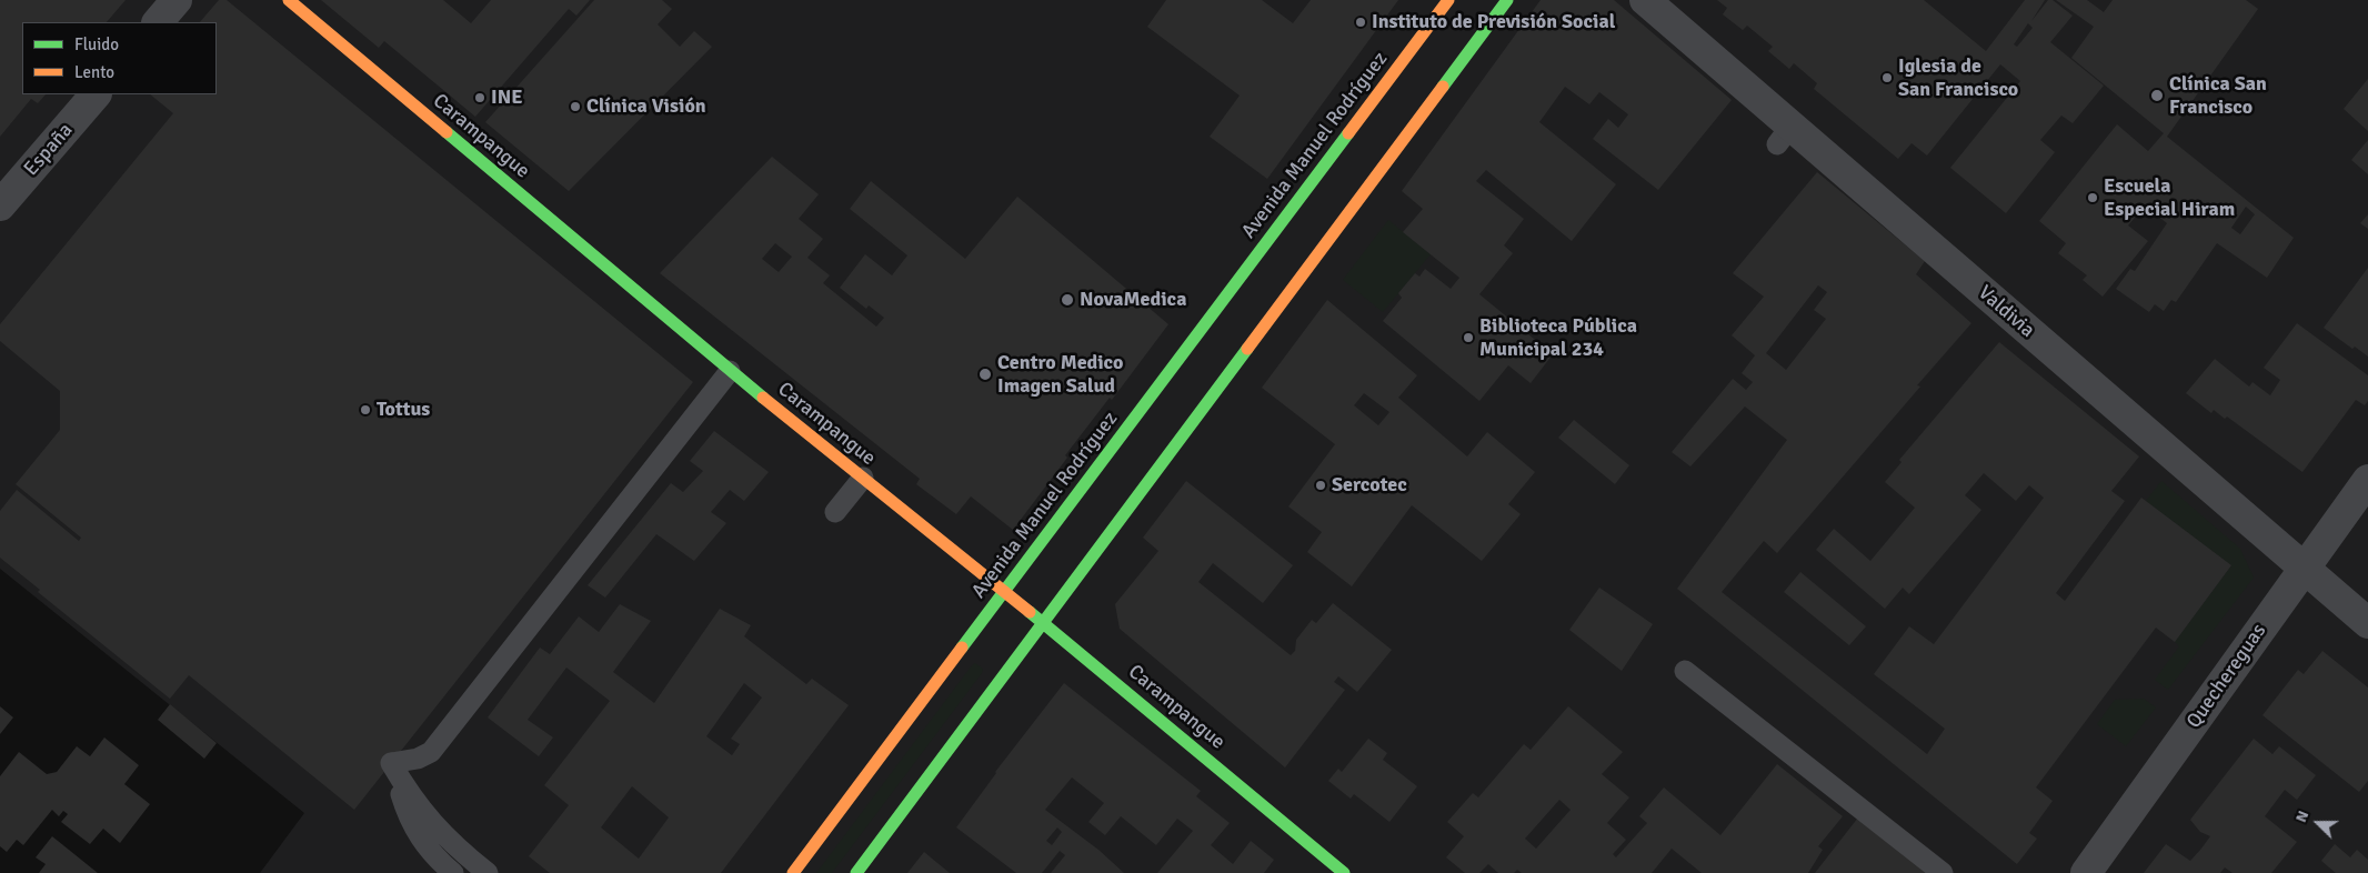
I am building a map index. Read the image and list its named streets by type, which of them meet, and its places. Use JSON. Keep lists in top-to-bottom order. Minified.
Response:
{"streets":{"main road":["Carampangue","Avenida Manuel Rodríguez"],"street":["España","Valdivia","Quechereguas"]},"crossings":[["Carampangue","Avenida Manuel Rodríguez"],["Valdivia","Quechereguas"]],"places":["Instituto de Previsión Social","Iglesia de San Francisco","Clínica San Francisco","INE","Clínica Visión","Escuela Especial Hiram","NovaMedica","Biblioteca Pública Municipal 234","Centro Medico Imagen Salud","Tottus","Sercotec"],"legend":["Fluido","Lento"],"north":"left"}
